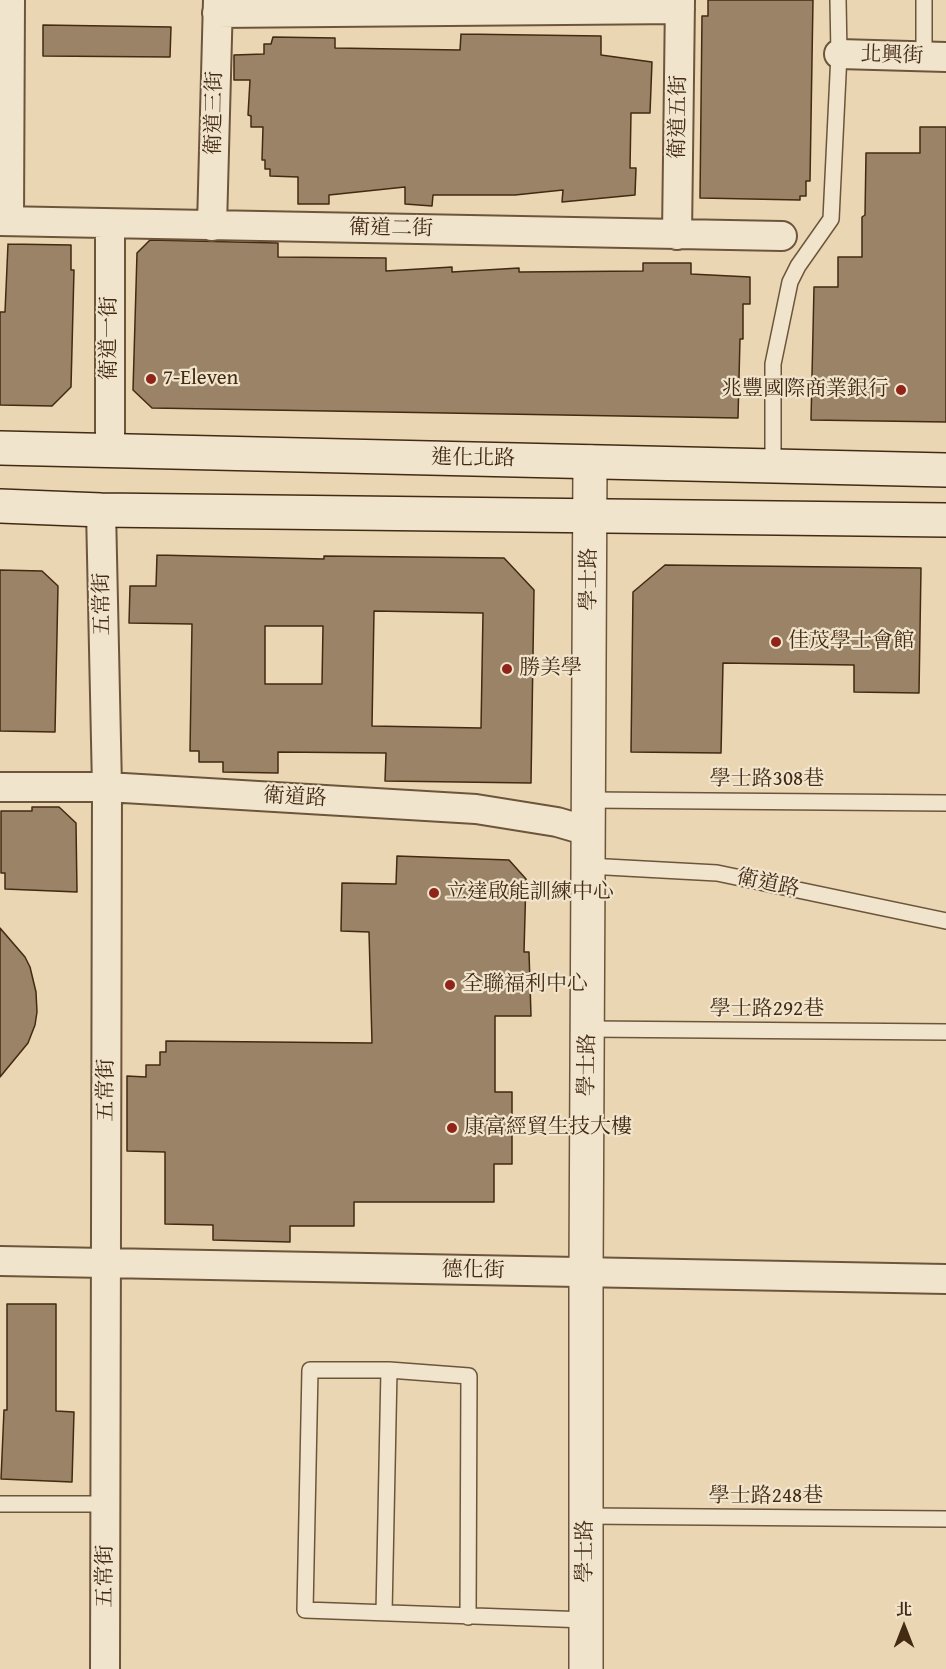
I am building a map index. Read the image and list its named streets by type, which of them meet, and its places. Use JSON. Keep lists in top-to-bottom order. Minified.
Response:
{"streets":{"main road":["進化北路","學士路"],"street":["北興街","衛道三街","衛道五街","衛道二街","衛道一街","五常街","衛道路","德化街"],"lane":["學士路308巷","學士路292巷","學士路248巷"]},"crossings":[["衛道三街","衛道二街"],["衛道五街","衛道二街"],["衛道二街","衛道一街"],["衛道一街","進化北路"],["進化北路","學士路"],["學士路","學士路308巷"],["學士路","衛道路"],["學士路","學士路292巷"],["學士路","德化街"],["學士路","學士路248巷"],["五常街","衛道路"],["五常街","德化街"],["學士路308巷","衛道路"]],"places":["7-Eleven","兆豐國際商業銀行","佳茂學士會館","勝美學","立達啟能訓練中心","全聯福利中心","康富經貿生技大樓"],"north":"top"}
